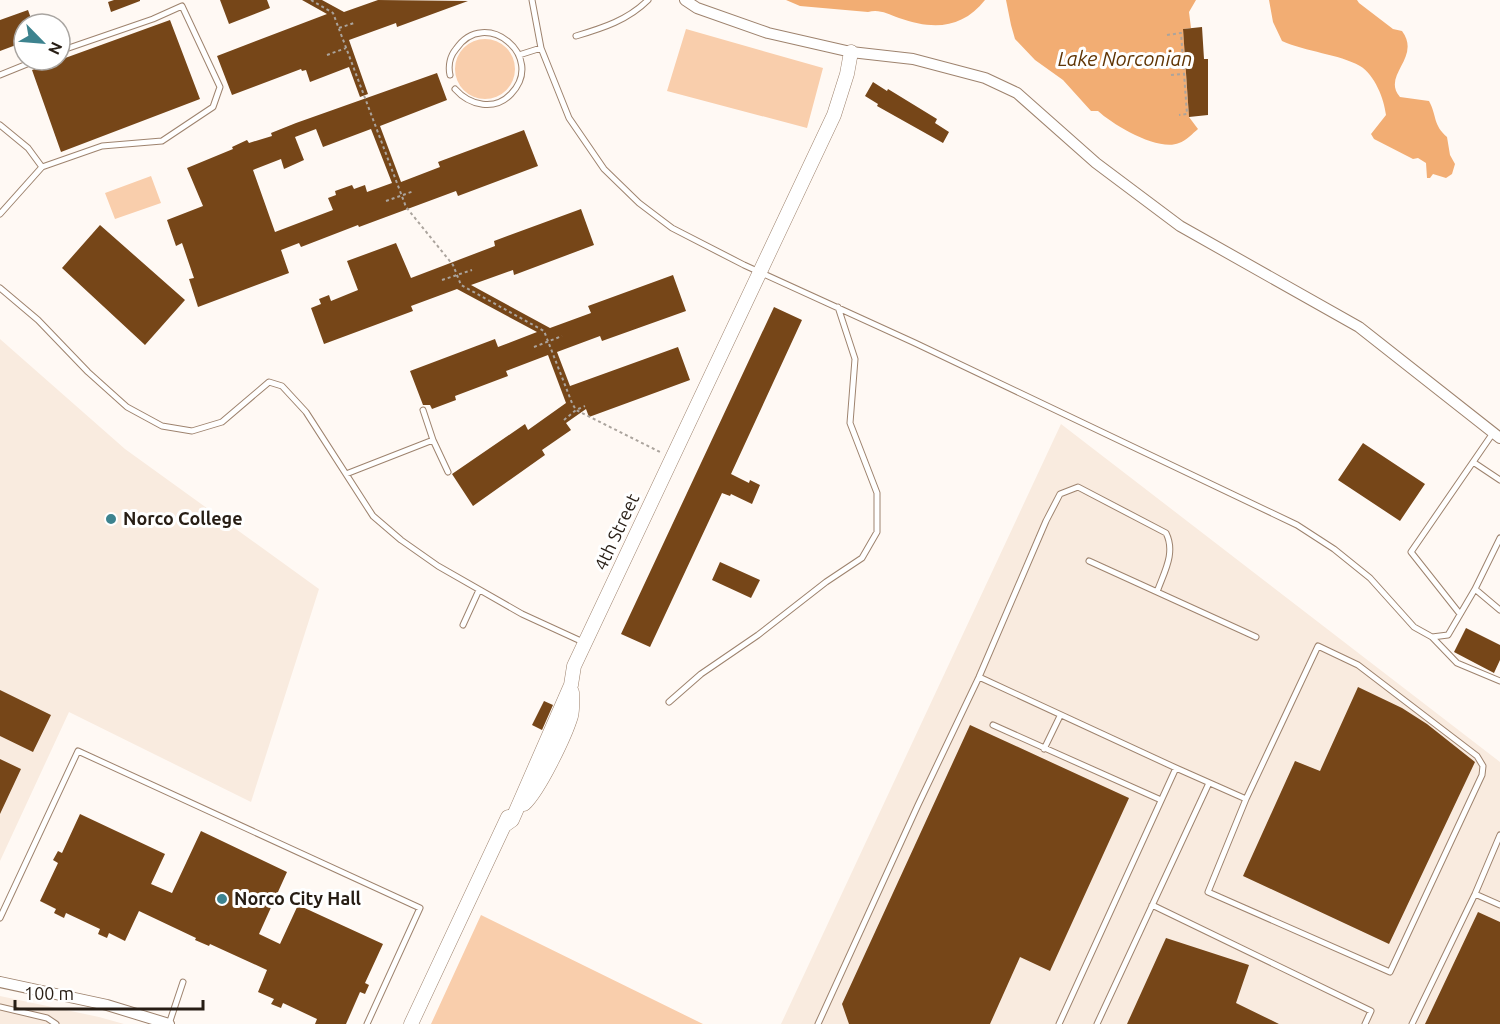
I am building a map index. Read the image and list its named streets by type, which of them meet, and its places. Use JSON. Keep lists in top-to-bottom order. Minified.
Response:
{"streets":{"street":["4th Street"]},"water":["Lake Norconian"],"places":["Norco College","Norco City Hall"],"scale_bar":"100 m","north":"bottom right"}
